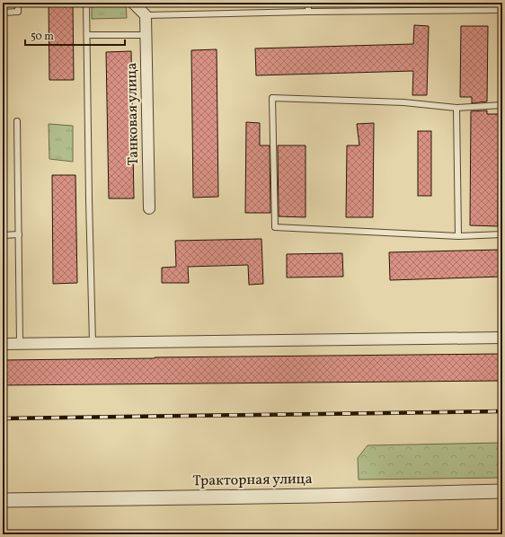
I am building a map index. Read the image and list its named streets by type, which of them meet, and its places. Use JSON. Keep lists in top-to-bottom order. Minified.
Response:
{"streets":{"street":["Танковая улица","Тракторная улица"]},"scale_bar":"50 m"}
